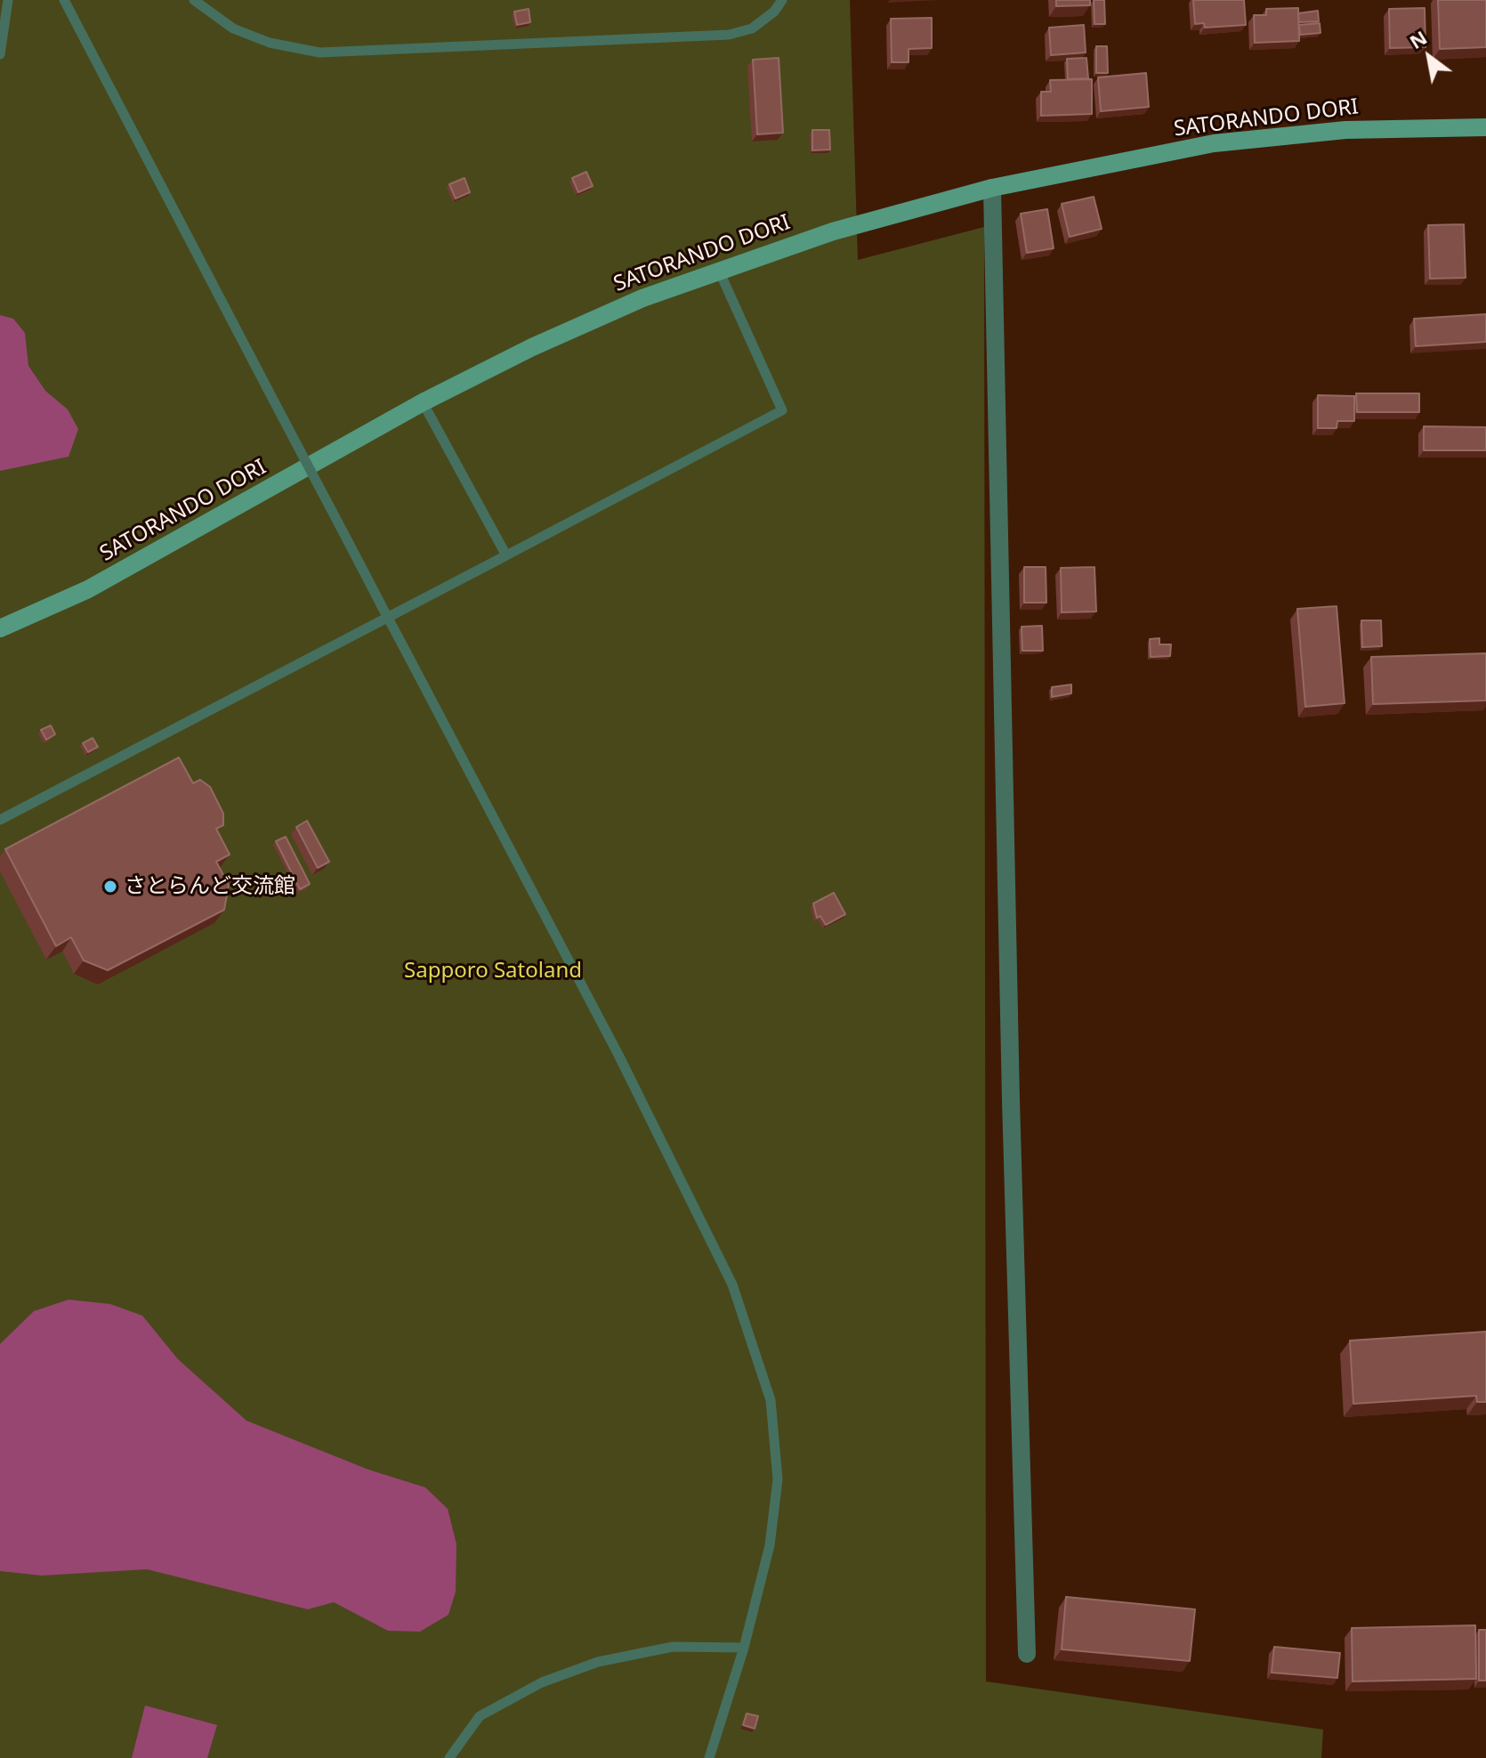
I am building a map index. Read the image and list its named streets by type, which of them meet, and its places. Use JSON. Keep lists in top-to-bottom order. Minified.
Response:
{"streets":{"street":["SATORANDO DORI"]},"parks":["Sapporo Satoland"],"places":["さとらんど交流館"],"north":"top left"}
